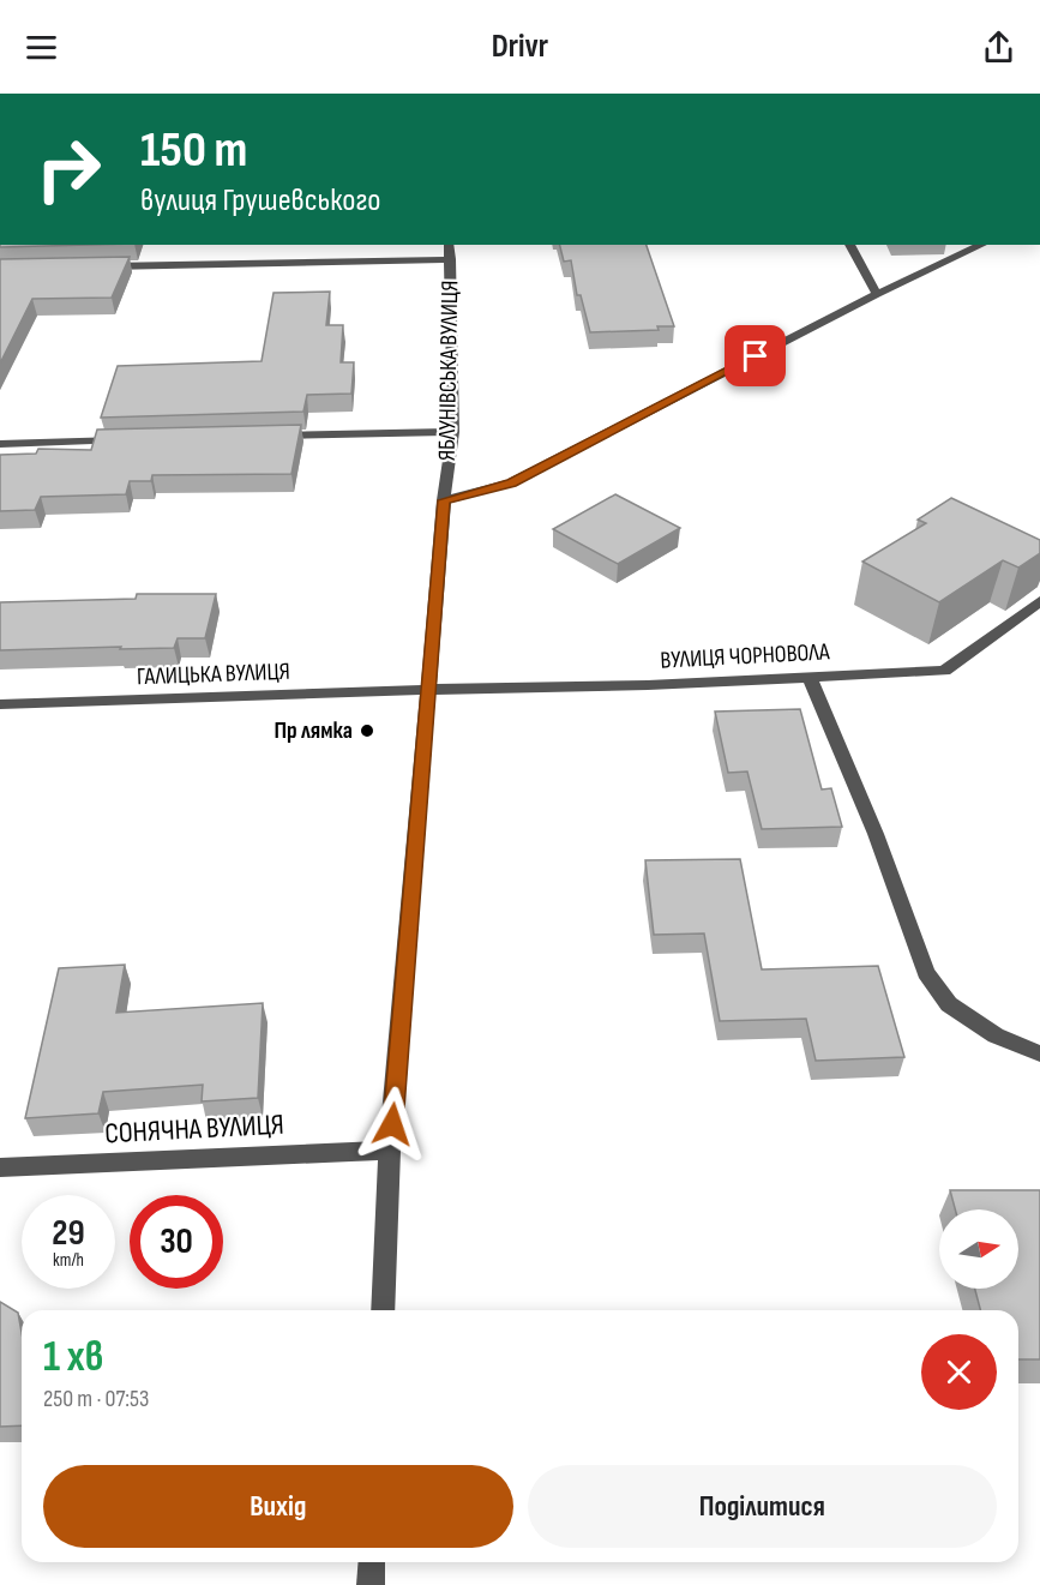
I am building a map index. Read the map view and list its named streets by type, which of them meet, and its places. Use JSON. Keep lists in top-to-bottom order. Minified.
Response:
{"streets":{"street":["ЯБЛУНІВСЬКА ВУЛИЦЯ","ВУЛИЦЯ ЧОРНОВОЛА","ГАЛИЦЬКА ВУЛИЦЯ","СОНЯЧНА ВУЛИЦЯ"]},"crossings":[["ЯБЛУНІВСЬКА ВУЛИЦЯ","ВУЛИЦЯ ЧОРНОВОЛА"],["ЯБЛУНІВСЬКА ВУЛИЦЯ","ГАЛИЦЬКА ВУЛИЦЯ"],["ЯБЛУНІВСЬКА ВУЛИЦЯ","СОНЯЧНА ВУЛИЦЯ"],["ВУЛИЦЯ ЧОРНОВОЛА","ГАЛИЦЬКА ВУЛИЦЯ"]],"places":["Пр лямка"],"north":"right","page":{"header":"Drivr","turn":["150 m","вулиця Грушевського"],"speed":"29 km/h","limit":"30","heading":["1 хв","250 m · 07:53"],"buttons":["Вихід","Поділитися"]}}
